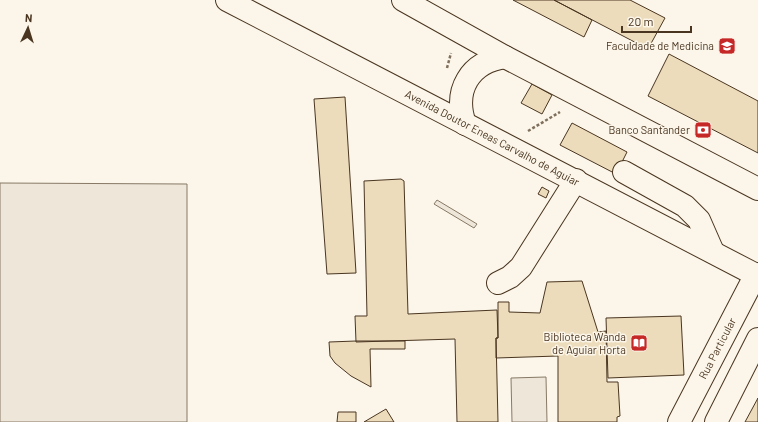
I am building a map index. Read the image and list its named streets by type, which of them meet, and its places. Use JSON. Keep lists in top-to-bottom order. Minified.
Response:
{"streets":{"street":["Avenida Doutor Eneas Carvalho de Aguiar","Rua Particular"]},"crossings":[["Avenida Doutor Eneas Carvalho de Aguiar","Rua Particular"]],"places":{"school or university":["Faculdade de Medicina"],"bank":["Banco Santander"],"library":["Biblioteca Wanda de Aguiar Horta"]},"scale_bar":"20 m","north":"top"}
